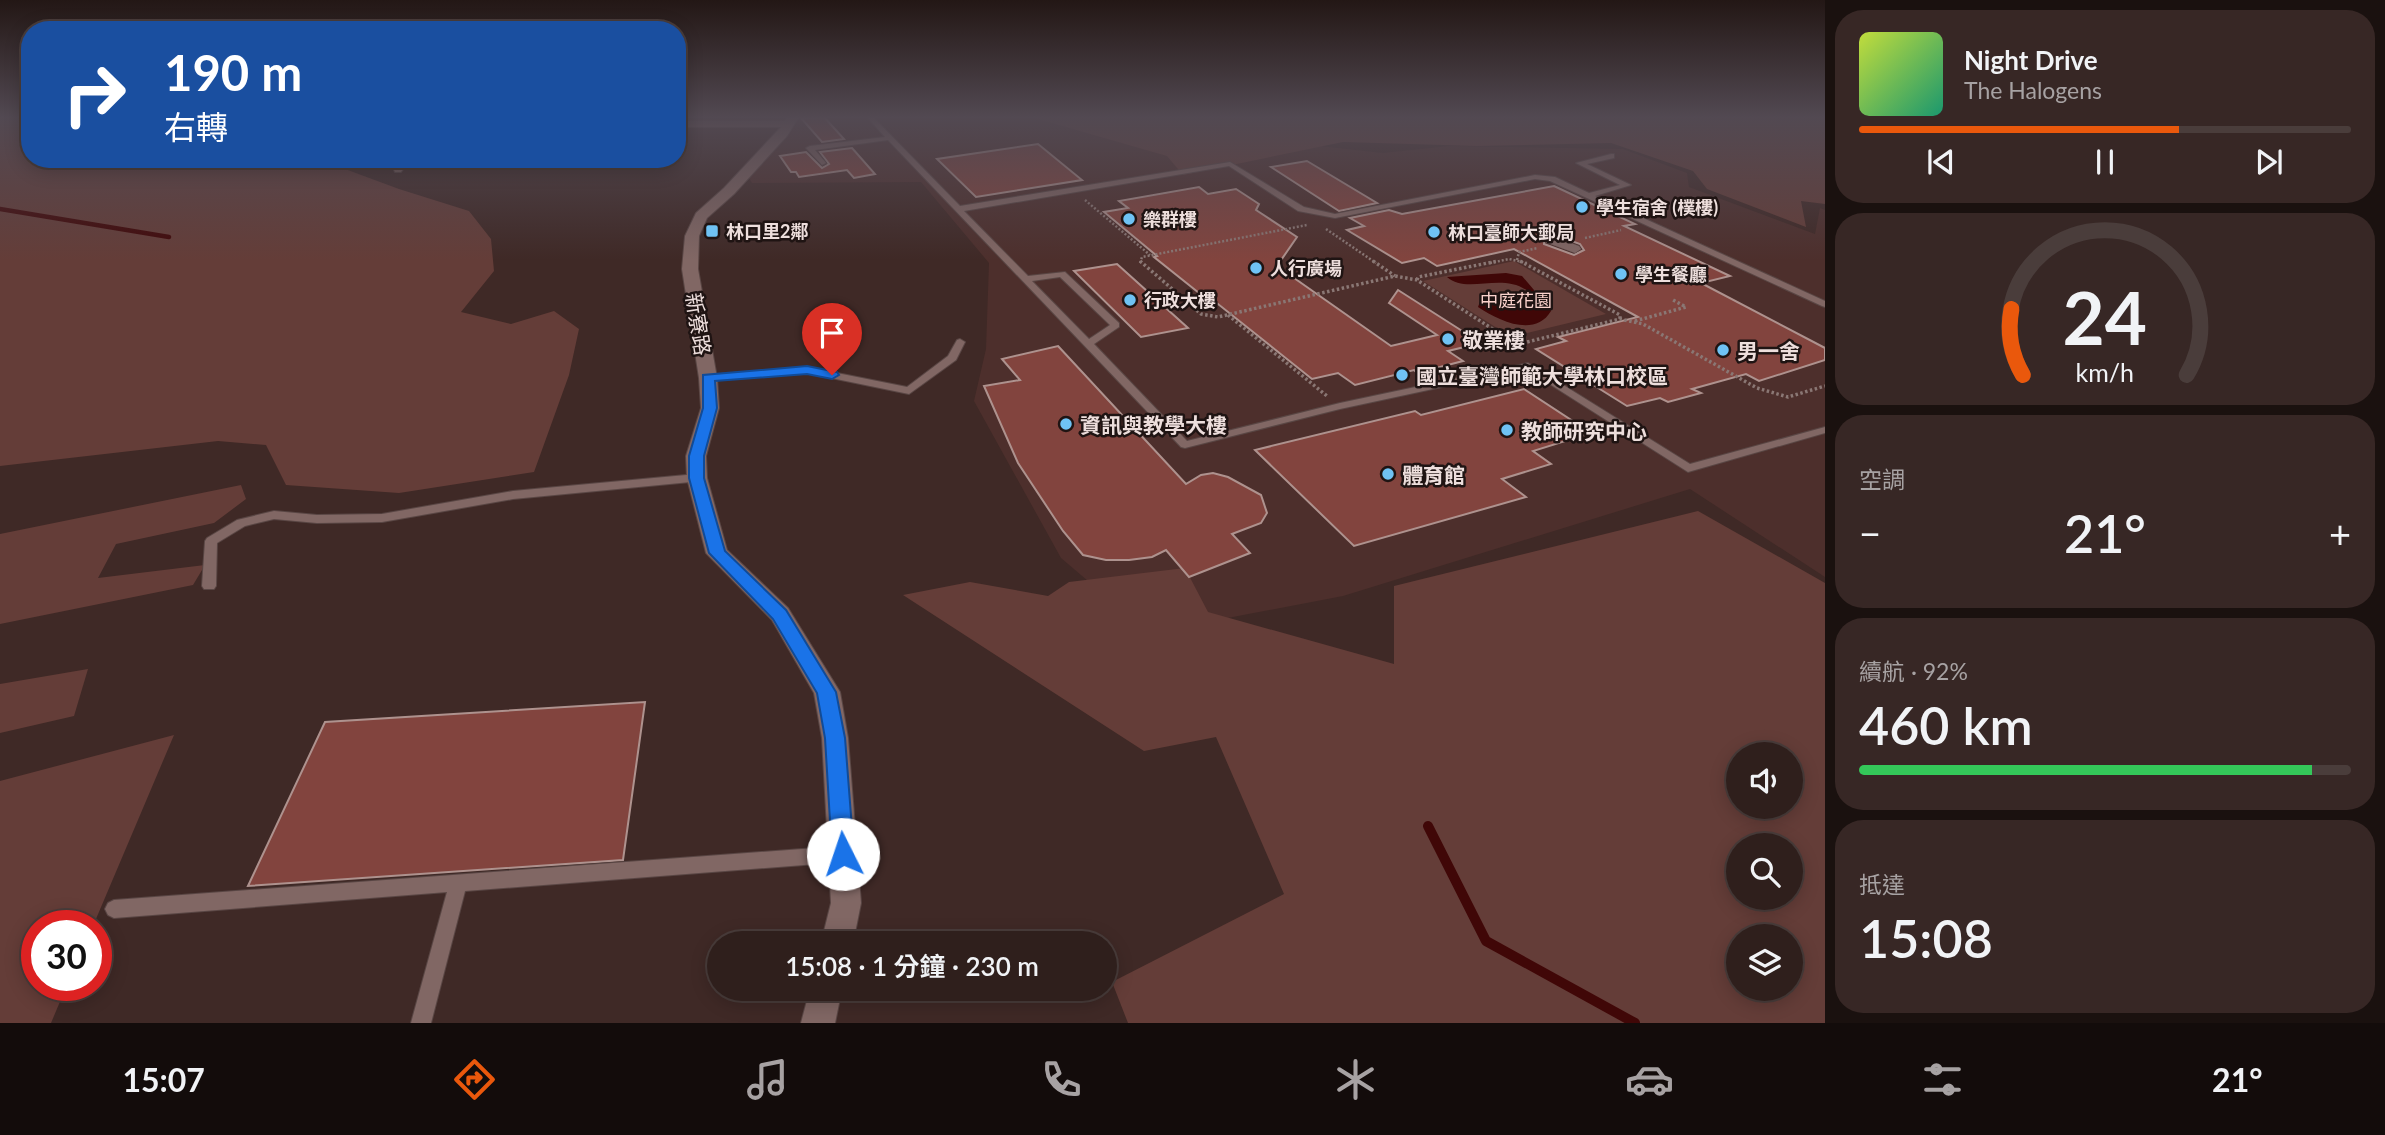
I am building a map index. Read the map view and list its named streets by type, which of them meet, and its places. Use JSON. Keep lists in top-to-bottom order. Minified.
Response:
{"streets":{"street":["新寮路"]},"parks":["中庭花園"],"places":{"other":["學生宿舍 (樸樓)","樂群樓","林口臺師大郵局","人行廣場","學生餐廳","行政大樓","敬業樓","男一舍","國立臺灣師範大學林口校區","資訊與教學大樓","教師研究中心","體育館"],"transit":["林口里2鄰"]},"page":{"turn":["190 m","右轉"],"song":["Night Drive","The Halogens"],"tile":["空調",["續航 · 92%","460 km"],["抵達","15:08"]],"heat":["−","21°","+"],"limit":"30","trip":"15:08 · 1 分鐘 · 230 m","tabs":["15:07","21°"],"gauge":["24","km/h"]}}
